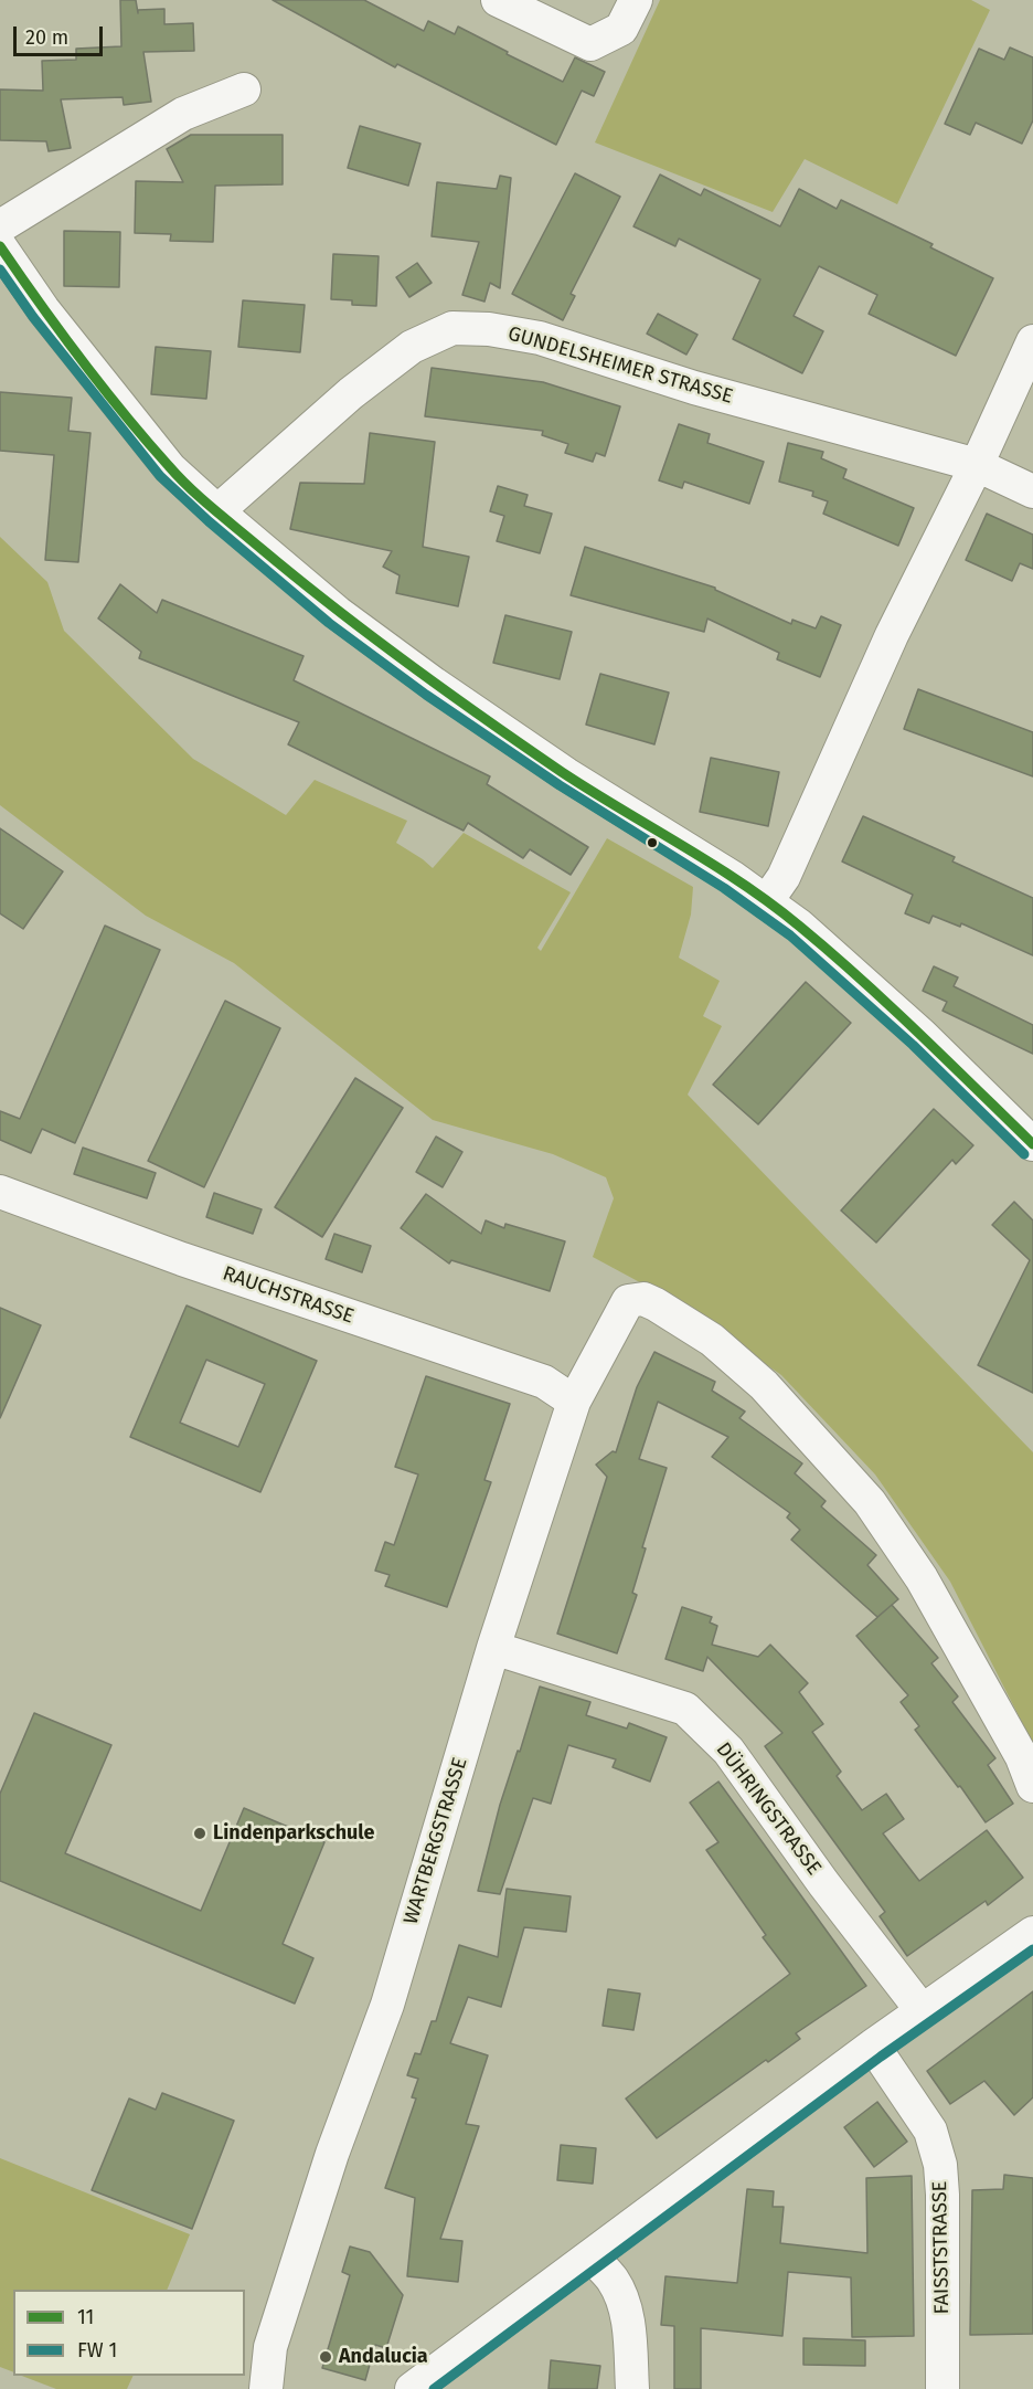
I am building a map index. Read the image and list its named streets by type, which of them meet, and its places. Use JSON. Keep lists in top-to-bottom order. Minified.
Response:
{"streets":{"street":["GUNDELSHEIMER STRASSE","RAUCHSTRASSE","DÜHRINGSTRASSE","WARTBERGSTRASSE","FAISSTSTRASSE"]},"crossings":[["RAUCHSTRASSE","WARTBERGSTRASSE"],["DÜHRINGSTRASSE","WARTBERGSTRASSE"]],"places":["Lindenparkschule","Andalucia"],"lines":["transit line 11"],"legend":["11","FW 1"],"scale_bar":"20 m"}
